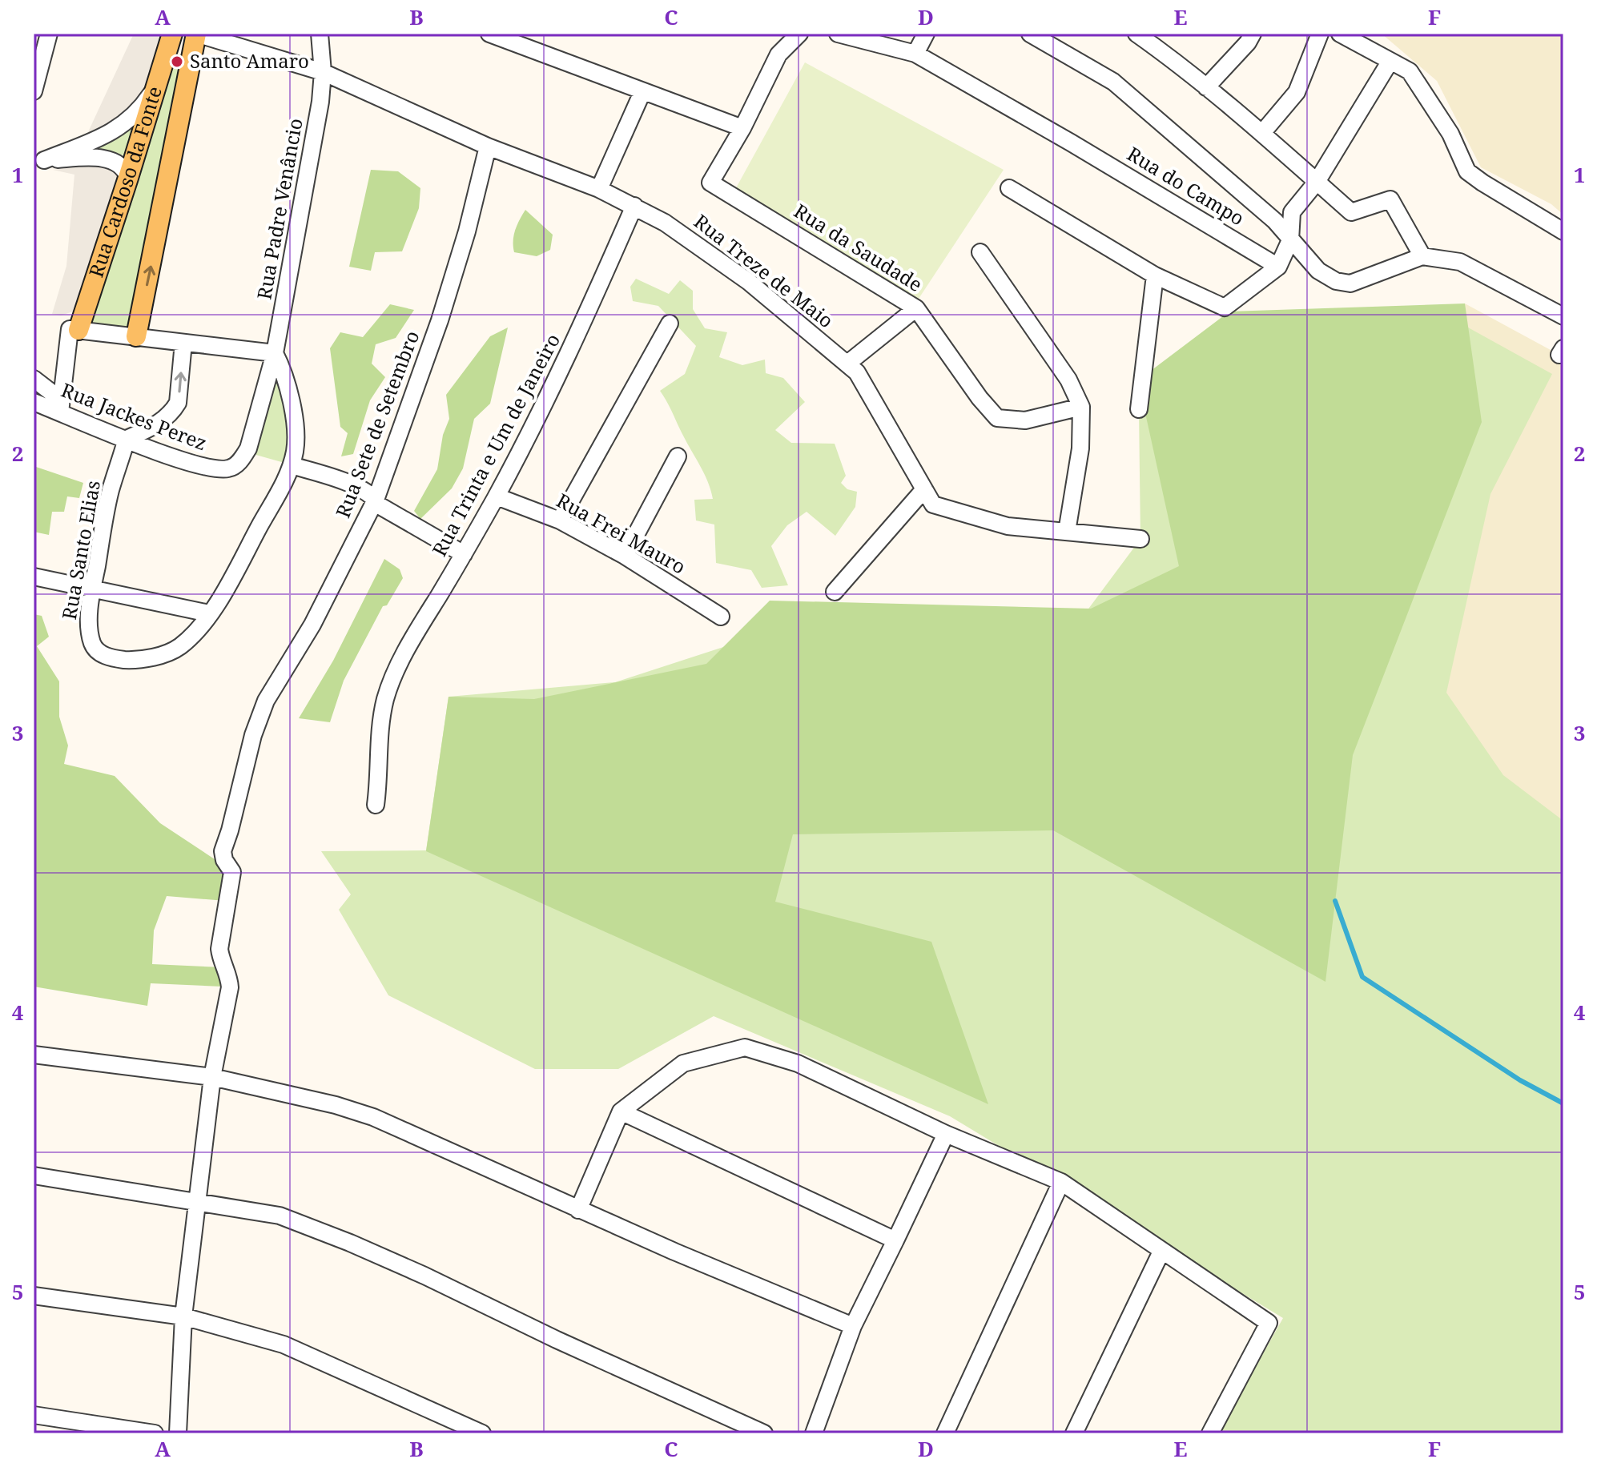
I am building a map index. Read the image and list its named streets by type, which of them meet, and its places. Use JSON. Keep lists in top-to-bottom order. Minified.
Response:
{"streets":{"main road":["Rua Cardoso da Fonte"],"street":["Rua do Campo","Rua Padre Venâncio","Rua da Saudade","Rua Treze de Maio","Rua Jackes Perez","Rua Sete de Setembro","Rua Trinta e Um de Janeiro","Rua Frei Mauro","Rua Santo Elias"]},"crossings":[["Rua Cardoso da Fonte","Rua Treze de Maio"],["Rua Cardoso da Fonte","Rua Jackes Perez"],["Rua Padre Venâncio","Rua Treze de Maio"],["Rua Padre Venâncio","Rua Jackes Perez"],["Rua Treze de Maio","Rua Sete de Setembro"],["Rua Treze de Maio","Rua Trinta e Um de Janeiro"],["Rua Jackes Perez","Rua Santo Elias"],["Rua Trinta e Um de Janeiro","Rua Frei Mauro"]],"places":["Santo Amaro"],"grid":{"columns":["A","B","C","D","E","F"],"rows":["1","2","3","4","5"]}}
